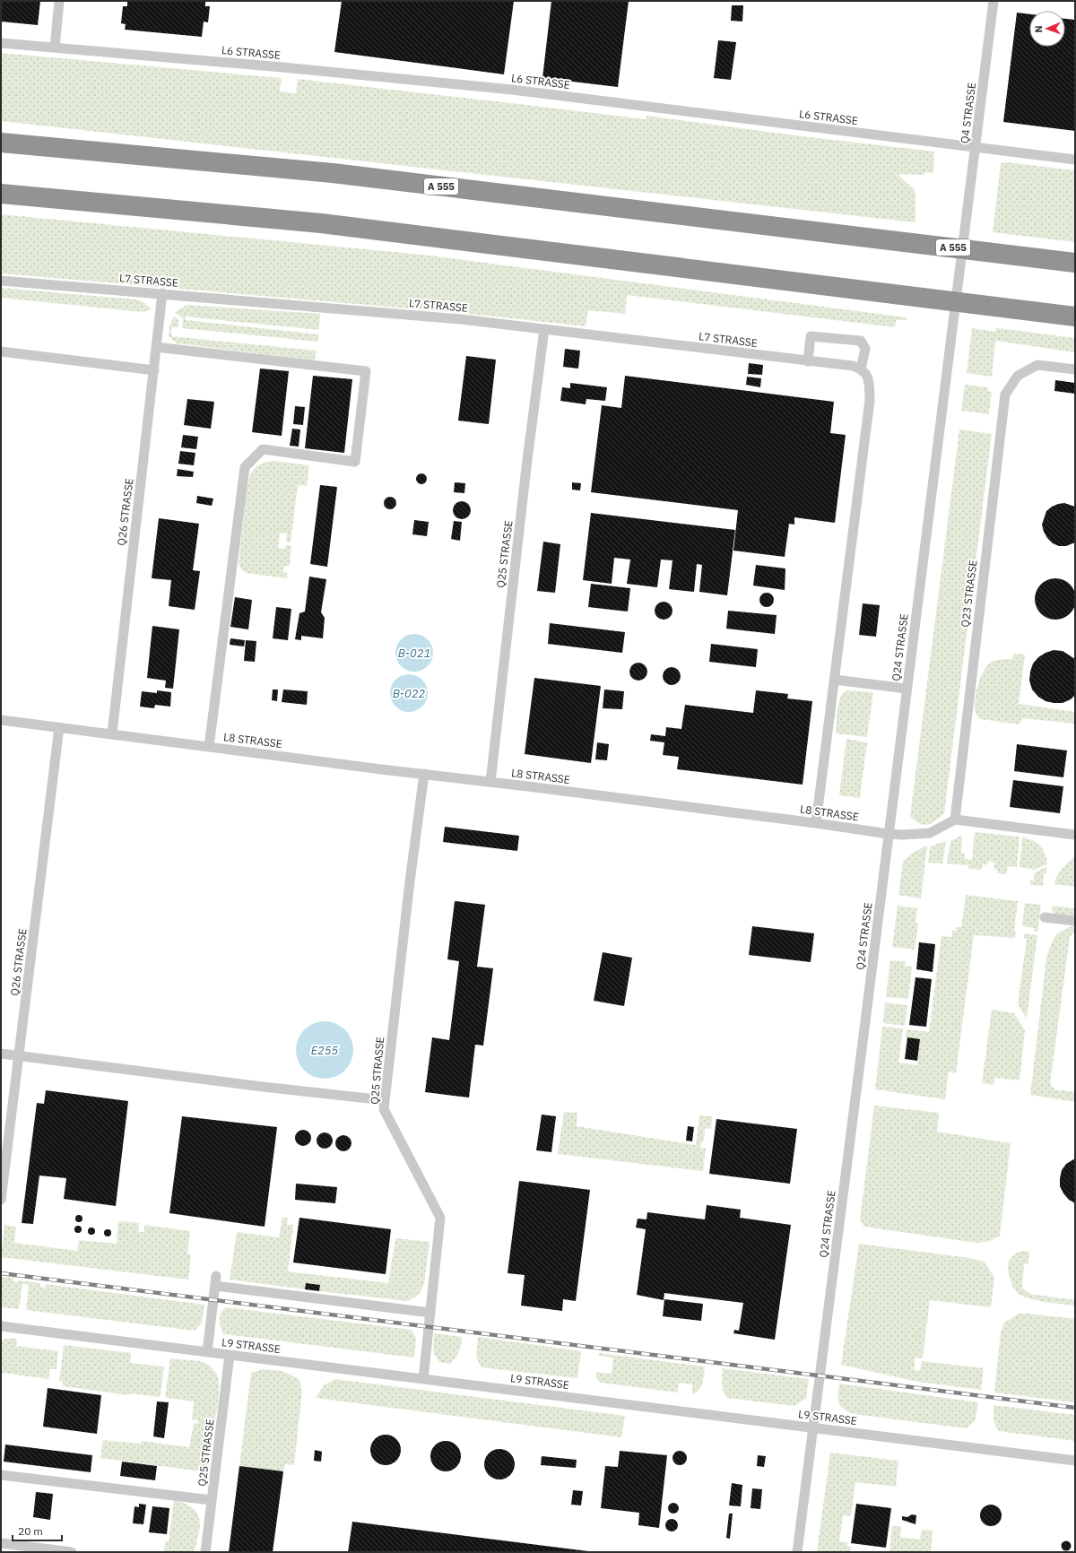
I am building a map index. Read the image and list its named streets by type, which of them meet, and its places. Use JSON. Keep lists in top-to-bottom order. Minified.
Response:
{"streets":{"highway":["A 555"],"lane":["L6 STRASSE","Q4 STRASSE","L7 STRASSE","Q26 STRASSE","Q25 STRASSE","Q23 STRASSE","Q24 STRASSE","L8 STRASSE","L9 STRASSE"]},"crossings":[["L6 STRASSE","Q4 STRASSE"],["Q4 STRASSE","Q24 STRASSE"],["L7 STRASSE","Q26 STRASSE"],["L7 STRASSE","Q25 STRASSE"],["Q26 STRASSE","L8 STRASSE"],["Q25 STRASSE","L8 STRASSE"],["Q25 STRASSE","L9 STRASSE"],["Q23 STRASSE","L8 STRASSE"],["Q24 STRASSE","L8 STRASSE"],["Q24 STRASSE","L9 STRASSE"]],"water":["B-021","B-022","E255"],"scale_bar":"20 m","north":"left"}
